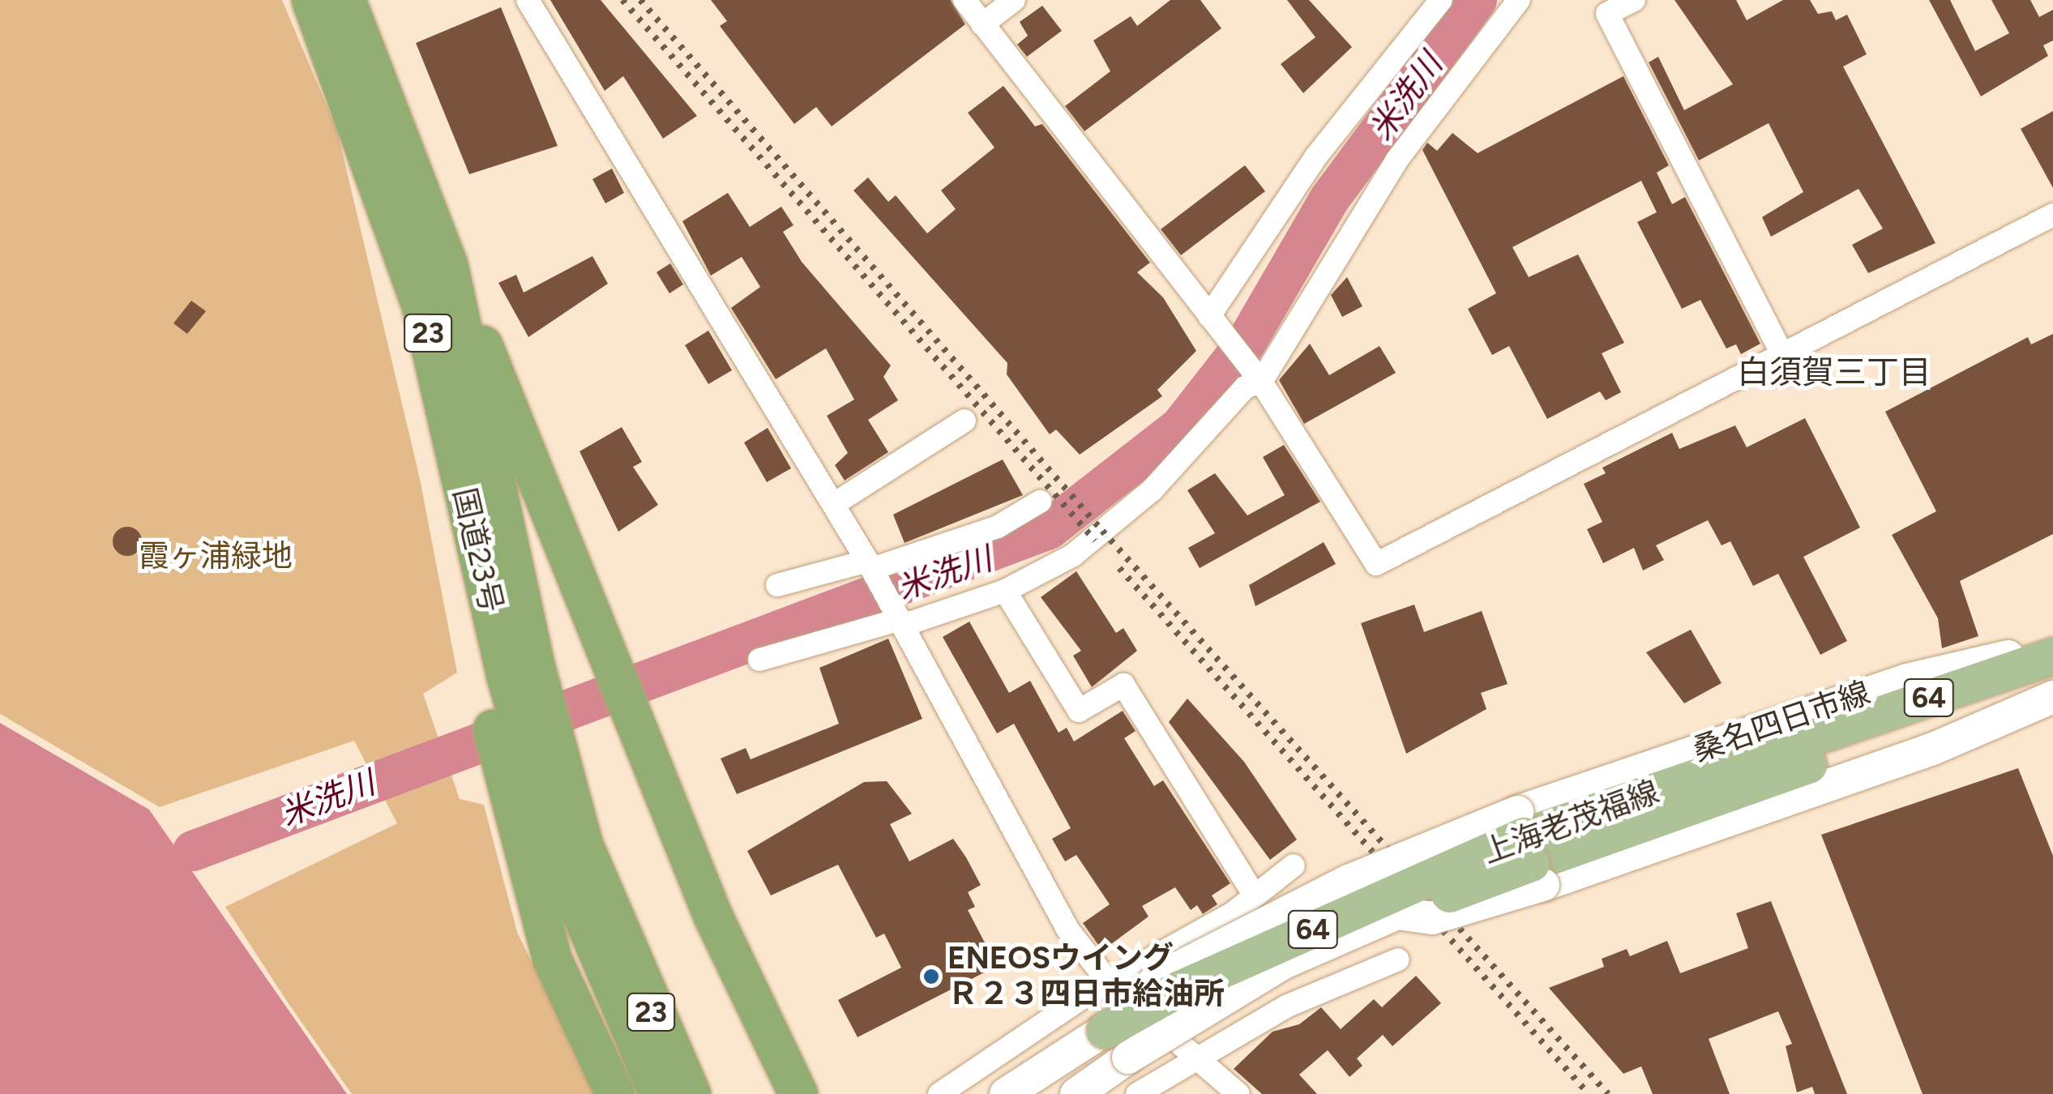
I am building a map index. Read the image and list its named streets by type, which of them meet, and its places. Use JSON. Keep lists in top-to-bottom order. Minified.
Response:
{"streets":{"highway":["23","国道23号"],"main road":["64","桑名四日市線","上海老茂福線"]},"crossings":[["桑名四日市線","上海老茂福線"]],"districts":["白須賀三丁目"],"water":["米洗川"],"parks":["霞ヶ浦緑地"],"places":["ENEOSウイング Ｒ２３四日市給油所"]}
